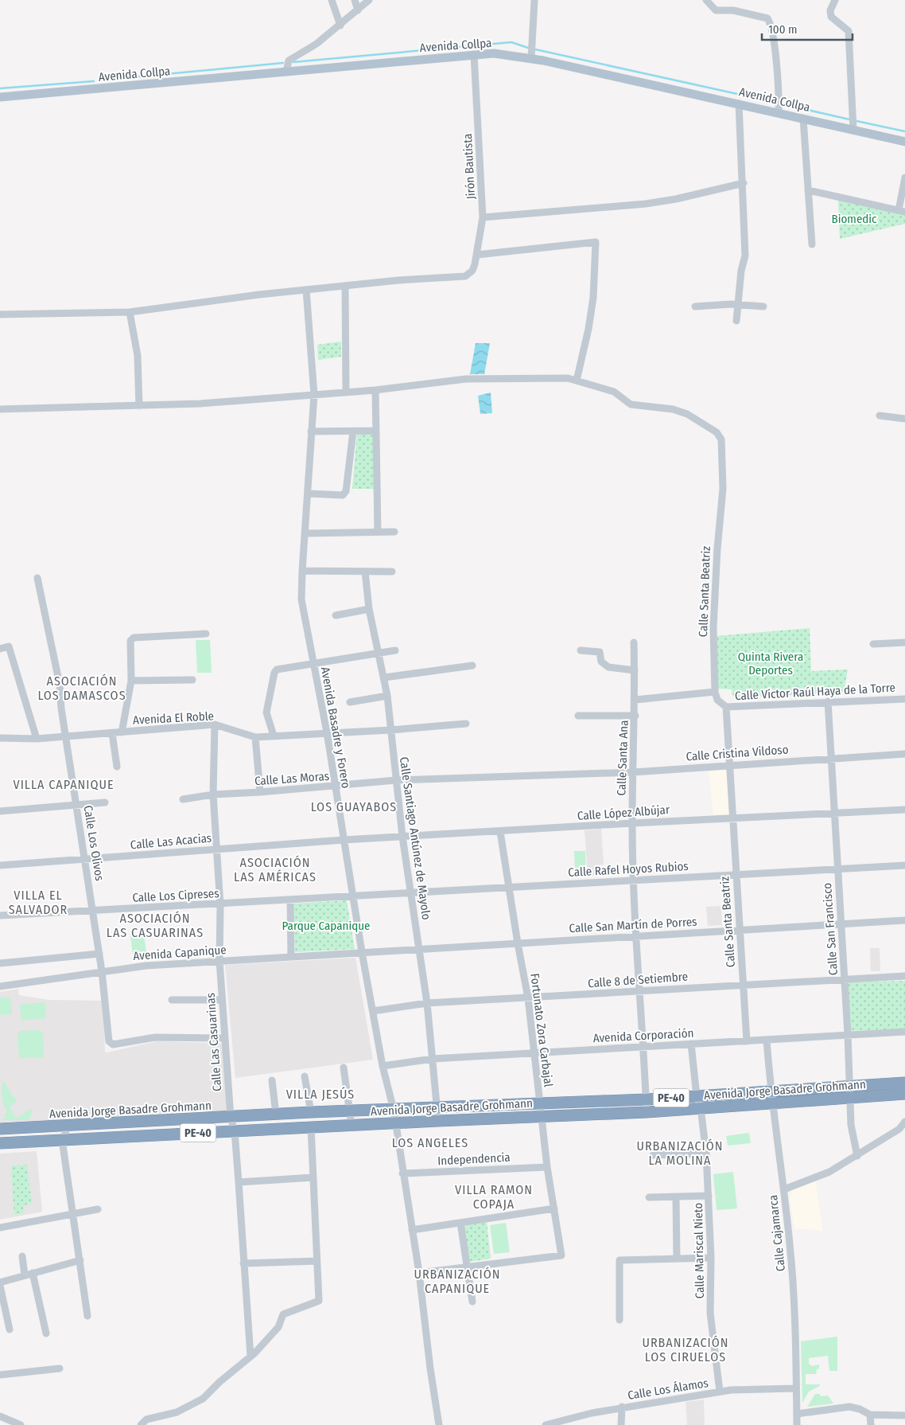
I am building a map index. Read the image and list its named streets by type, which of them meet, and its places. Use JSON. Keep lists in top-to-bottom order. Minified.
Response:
{"streets":{"highway":["Avenida Jorge Basadre Grohmann","PE-40"],"main road":["Avenida Collpa"],"street":["Jirón Bautista","Calle Santa Beatriz","Calle Víctor Raúl Haya de la Torre","Avenida El Roble","Avenida Basadre y Forero","Calle Cristina Vildoso","Calle Santa Ana","Calle Las Moras","Calle López Albújar","Calle Santiago Antúnez de Mayolo","Calle Las Acacias","Calle Los Olivos","Calle Rafel Hoyos Rubios","Calle Los Cipreses","Calle San Martín de Porres","Calle San Francisco","Avenida Capanique","Calle 8 de Setiembre","Fortunato Zora Carbajal","Avenida Corporación","Calle Las Casuarinas","Independencia","Calle Cajamarca","Calle Mariscal Nieto","Calle Los Álamos"]},"crossings":[["Avenida Collpa","Jirón Bautista"],["Calle Santa Beatriz","Calle Víctor Raúl Haya de la Torre"],["Calle Santa Beatriz","Calle Cristina Vildoso"],["Calle Santa Beatriz","Calle López Albújar"],["Calle Santa Beatriz","Calle Rafel Hoyos Rubios"],["Calle Santa Beatriz","Calle San Martín de Porres"],["Calle Santa Beatriz","Calle 8 de Setiembre"],["Calle Santa Beatriz","Avenida Corporación"],["Calle Víctor Raúl Haya de la Torre","Calle San Francisco"],["Avenida El Roble","Avenida Basadre y Forero"],["Avenida El Roble","Calle Santiago Antúnez de Mayolo"],["Avenida El Roble","Calle Los Olivos"],["Avenida El Roble","Calle Las Casuarinas"],["Avenida Basadre y Forero","Calle Las Moras"],["Avenida Basadre y Forero","Calle López Albújar"],["Avenida Basadre y Forero","Calle Las Acacias"],["Avenida Basadre y Forero","Calle Rafel Hoyos Rubios"],["Avenida Basadre y Forero","Calle Los Cipreses"],["Avenida Basadre y Forero","Calle San Martín de Porres"],["Avenida Basadre y Forero","Avenida Capanique"],["Avenida Basadre y Forero","Calle 8 de Setiembre"],["Avenida Basadre y Forero","Avenida Corporación"],["Avenida Basadre y Forero","Avenida Jorge Basadre Grohmann"],["Avenida Basadre y Forero","Independencia"],["Calle Cristina Vildoso","Calle Santa Ana"],["Calle Cristina Vildoso","Calle Las Moras"],["Calle Cristina Vildoso","Calle San Francisco"],["Calle Santa Ana","Calle López Albújar"],["Calle Santa Ana","Calle Rafel Hoyos Rubios"],["Calle Santa Ana","Calle San Martín de Porres"],["Calle Santa Ana","Calle 8 de Setiembre"],["Calle Santa Ana","Avenida Corporación"],["Calle Santa Ana","Avenida Jorge Basadre Grohmann"],["Calle Las Moras","Calle Santiago Antúnez de Mayolo"],["Calle Las Moras","Calle Las Casuarinas"],["Calle López Albújar","Calle Santiago Antúnez de Mayolo"],["Calle López Albújar","Calle Las Acacias"],["Calle López Albújar","Calle San Francisco"],["Calle López Albújar","Fortunato Zora Carbajal"],["Calle Santiago Antúnez de Mayolo","Calle Rafel Hoyos Rubios"],["Calle Santiago Antúnez de Mayolo","Calle San Martín de Porres"],["Calle Santiago Antúnez de Mayolo","Calle 8 de Setiembre"],["Calle Santiago Antúnez de Mayolo","Avenida Corporación"],["Calle Santiago Antúnez de Mayolo","Avenida Jorge Basadre Grohmann"],["Calle Las Acacias","Calle Los Olivos"],["Calle Las Acacias","Calle Las Casuarinas"],["Calle Los Olivos","Calle Los Cipreses"],["Calle Los Olivos","Avenida Capanique"],["Calle Los Olivos","Calle Las Casuarinas"],["Calle Rafel Hoyos Rubios","Calle Los Cipreses"],["Calle Rafel Hoyos Rubios","Calle San Francisco"],["Calle Rafel Hoyos Rubios","Fortunato Zora Carbajal"],["Calle Los Cipreses","Calle Las Casuarinas"],["Calle San Martín de Porres","Calle San Francisco"],["Calle San Martín de Porres","Avenida Capanique"],["Calle San Martín de Porres","Fortunato Zora Carbajal"],["Calle San Francisco","Calle 8 de Setiembre"],["Calle San Francisco","Avenida Corporación"],["Calle San Francisco","Avenida Jorge Basadre Grohmann"],["Avenida Capanique","Calle Las Casuarinas"],["Calle 8 de Setiembre","Fortunato Zora Carbajal"],["Fortunato Zora Carbajal","Avenida Corporación"],["Fortunato Zora Carbajal","Avenida Jorge Basadre Grohmann"],["Fortunato Zora Carbajal","Independencia"],["Avenida Corporación","Calle Cajamarca"],["Avenida Corporación","Calle Mariscal Nieto"],["Calle Las Casuarinas","Avenida Jorge Basadre Grohmann"],["Avenida Jorge Basadre Grohmann","Calle Cajamarca"],["Avenida Jorge Basadre Grohmann","Calle Mariscal Nieto"],["Calle Cajamarca","Calle Los Álamos"],["Calle Mariscal Nieto","Calle Los Álamos"]],"districts":["ASOCIACIÓN LOS DAMASCOS","VILLA CAPANIQUE","LOS GUAYABOS","ASOCIACIÓN LAS AMÉRICAS","VILLA EL SALVADOR","ASOCIACIÓN LAS CASUARINAS","VILLA JESÚS","LOS ANGELES","URBANIZACIÓN LA MOLINA","VILLA RAMON COPAJA","URBANIZACIÓN CAPANIQUE","URBANIZACIÓN LOS CIRUELOS"],"parks":["Biomedic","Quinta Rivera Deportes","Parque Capanique"],"scale_bar":"100 m"}
